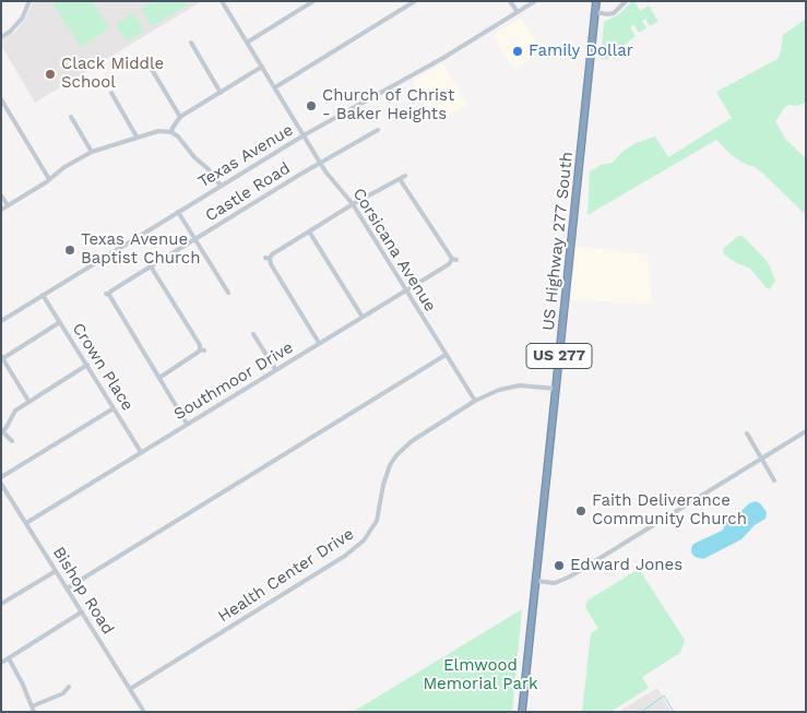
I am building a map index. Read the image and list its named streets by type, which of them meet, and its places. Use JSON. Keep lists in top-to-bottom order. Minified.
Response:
{"streets":{"highway":["US Highway 277 South","US 277"],"street":["Texas Avenue","Castle Road","Corsicana Avenue","Crown Place","Southmoor Drive","Health Center Drive","Bishop Road"]},"crossings":[["Texas Avenue","Corsicana Avenue"],["Texas Avenue","Crown Place"],["Castle Road","Corsicana Avenue"],["US Highway 277 South","Health Center Drive"],["Corsicana Avenue","Southmoor Drive"],["Corsicana Avenue","Health Center Drive"],["Crown Place","Southmoor Drive"],["Southmoor Drive","Bishop Road"],["Health Center Drive","Bishop Road"]],"parks":["Elmwood Memorial Park"],"places":["Family Dollar","Clack Middle School","Church of Christ - Baker Heights","Texas Avenue Baptist Church","Faith Deliverance Community Church","Edward Jones"]}
